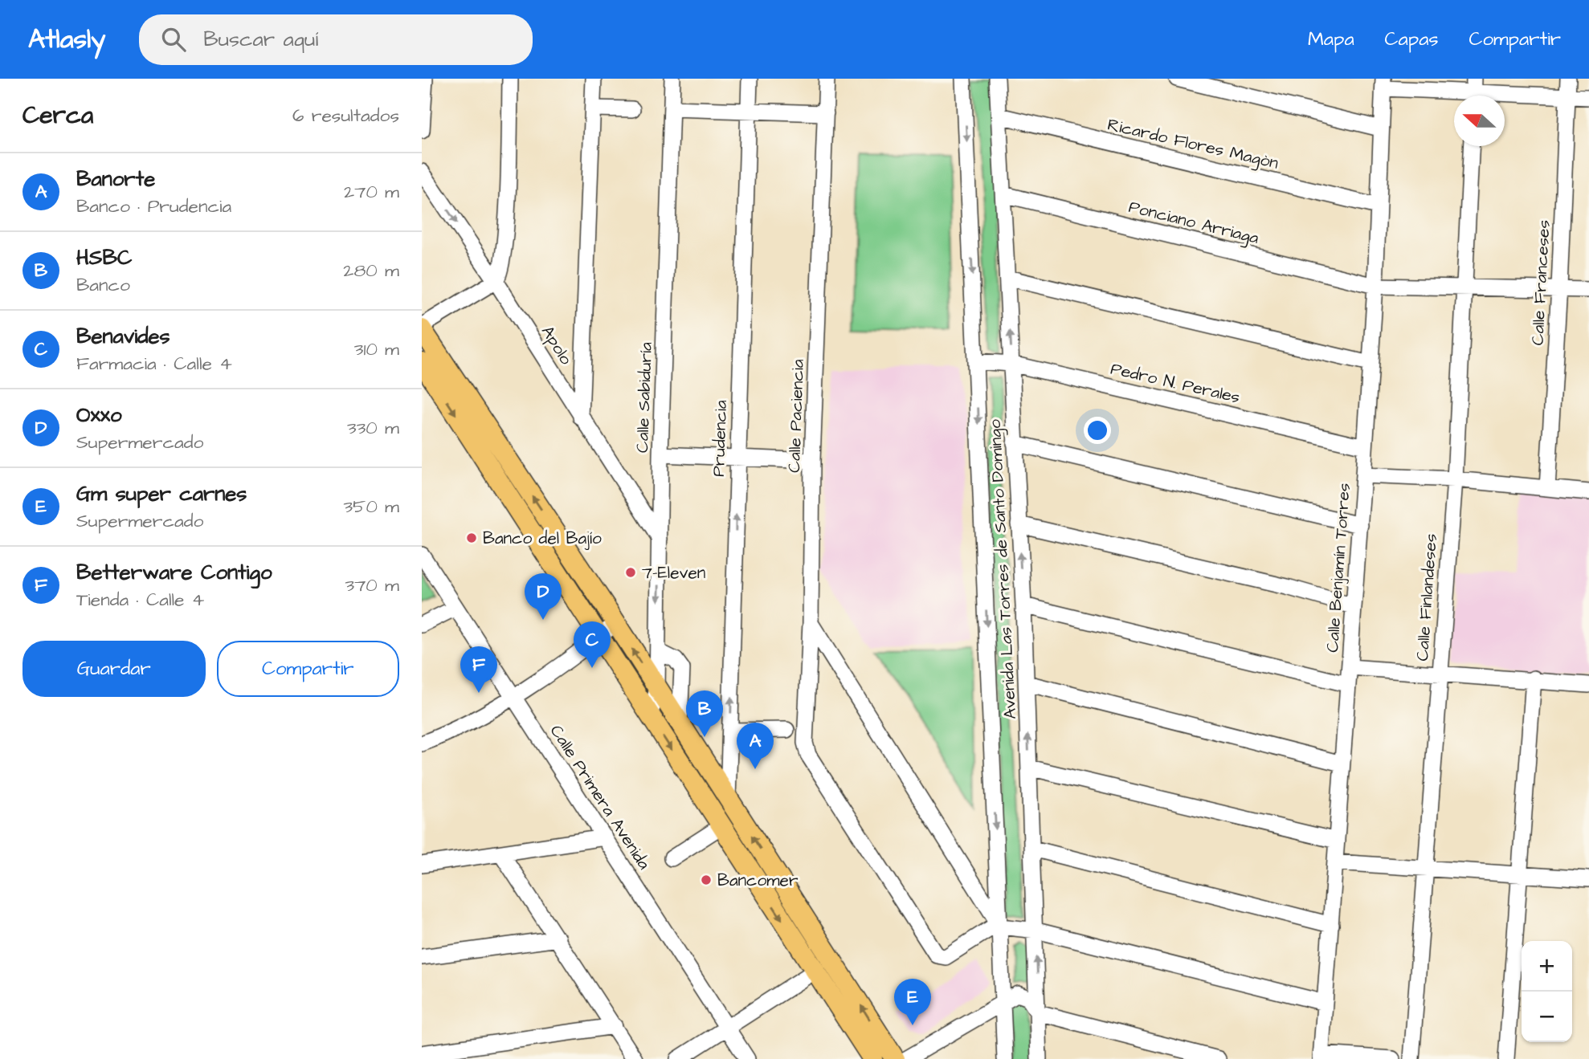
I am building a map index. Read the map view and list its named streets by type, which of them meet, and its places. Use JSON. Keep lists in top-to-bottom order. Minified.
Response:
{"streets":{"street":["Ricardo Flores Magòn","Ponciano Arriaga","Calle Franceses","Apolo","Pedro N. Perales","Calle Sabiduría","Calle Paciencia","Prudencia","Calle Benjamín Torres","Avenida Las Torres de Santo Domingo","Calle Finlandeses","Calle Primera Avenida"]},"crossings":[["Ricardo Flores Magòn","Calle Benjamín Torres"],["Ricardo Flores Magòn","Avenida Las Torres de Santo Domingo"],["Ponciano Arriaga","Calle Franceses"],["Ponciano Arriaga","Calle Benjamín Torres"],["Ponciano Arriaga","Avenida Las Torres de Santo Domingo"],["Ponciano Arriaga","Calle Finlandeses"],["Apolo","Calle Sabiduría"],["Pedro N. Perales","Calle Benjamín Torres"],["Pedro N. Perales","Avenida Las Torres de Santo Domingo"],["Calle Paciencia","Avenida Las Torres de Santo Domingo"]],"one_way":["Prudencia"],"places":["Banco del Bajío","7-Eleven","Bancomer"],"north":"left","page":{"header":"Atlasly","search":"Buscar aquí","nav":["Mapa","Capas","Compartir"],"heading":["Cerca","6 resultados"],"list":[{"mark":"A","name":"Banorte","note":"Banco · Prudencia","value":"270 m"},{"mark":"B","name":"HSBC","note":"Banco","value":"280 m"},{"mark":"C","name":"Benavides","note":"Farmacia · Calle 4","value":"310 m"},{"mark":"D","name":"Oxxo","note":"Supermercado","value":"330 m"},{"mark":"E","name":"Gm super carnes","note":"Supermercado","value":"350 m"},{"mark":"F","name":"Betterware Contigo","note":"Tienda · Calle 4","value":"370 m"}],"pins":["D","C","F","B","A","E"],"buttons":["Guardar","Compartir"],"map_buttons":["+","−"]}}
